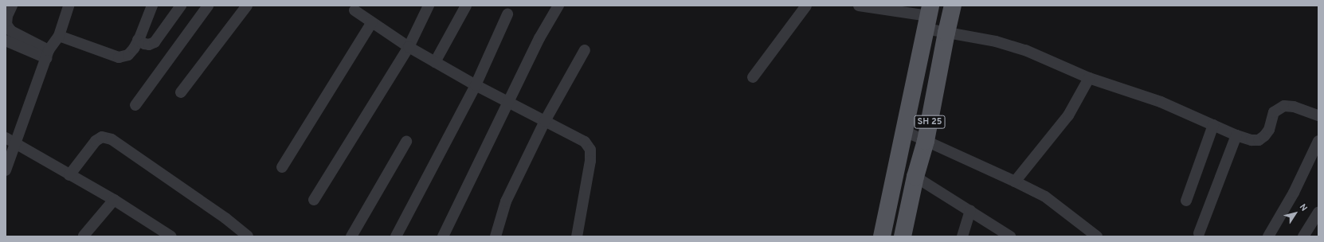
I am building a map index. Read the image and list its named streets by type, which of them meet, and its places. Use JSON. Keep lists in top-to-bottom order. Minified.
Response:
{"streets":{"main road":["SH 25"]},"north":"top right"}
